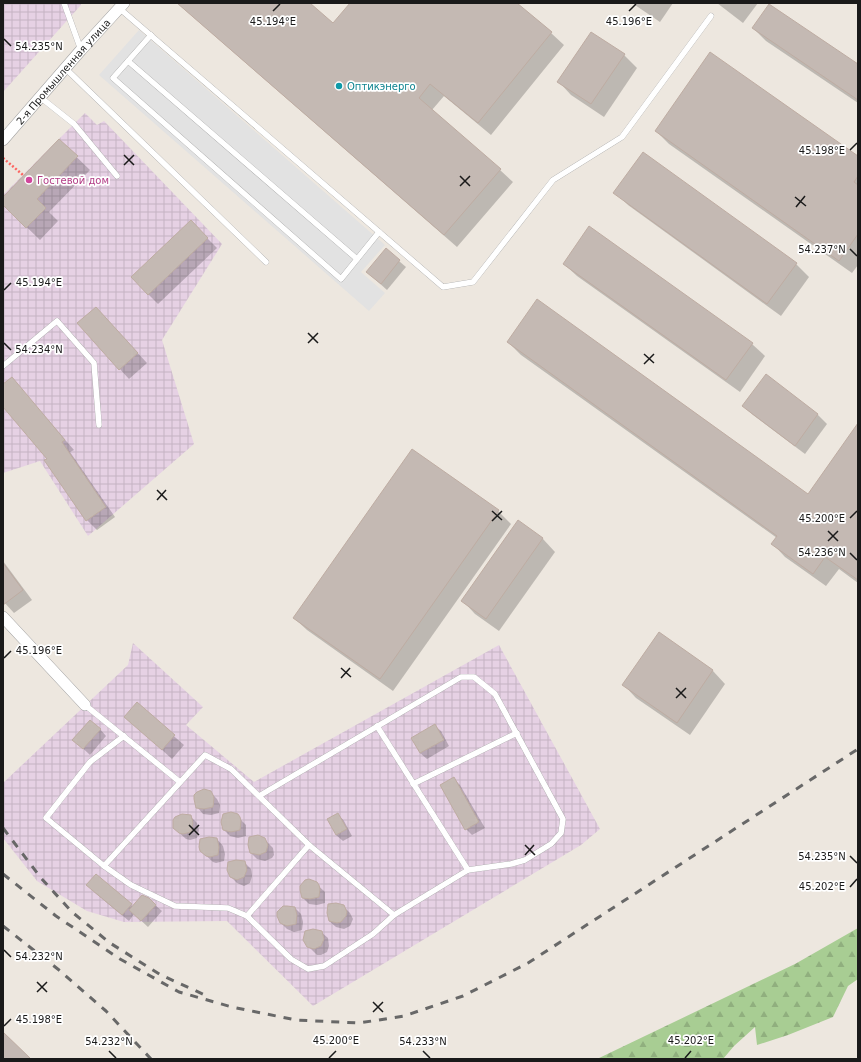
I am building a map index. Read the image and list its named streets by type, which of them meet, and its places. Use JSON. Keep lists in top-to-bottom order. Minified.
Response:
{"streets":{"street":["2-я Промышленная улица"]},"places":["Оптикэнерго","Гостевой дом"],"coordinates":["45.194°E","45.196°E","54.235°N","45.198°E","54.237°N","54.234°N","45.200°E","54.236°N","45.202°E","54.232°N","54.233°N"]}
